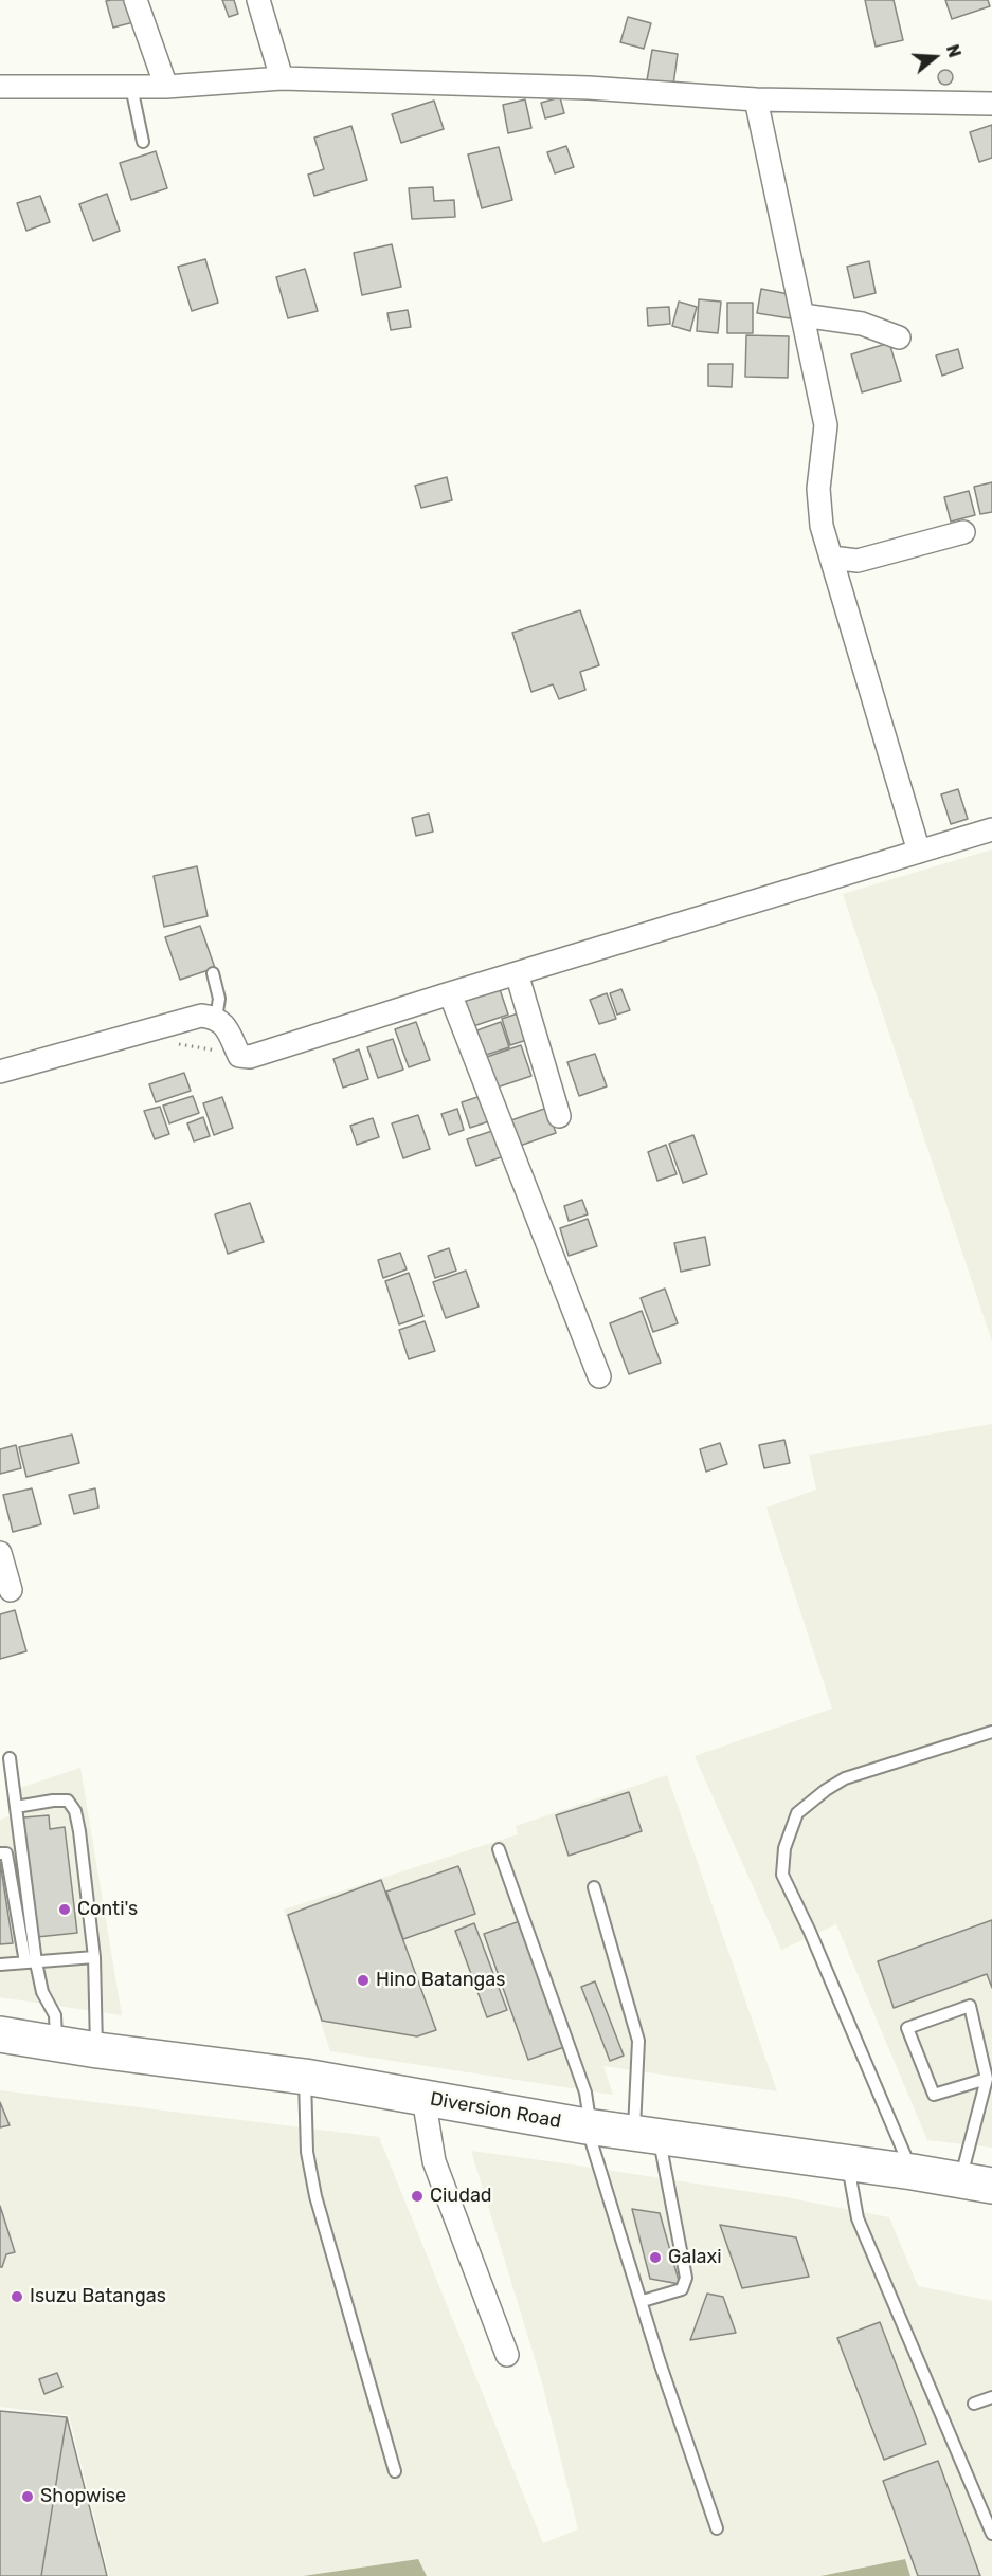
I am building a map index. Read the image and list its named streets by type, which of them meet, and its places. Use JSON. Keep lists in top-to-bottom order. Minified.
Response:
{"streets":{"highway":["Diversion Road"]},"places":["Conti's","Hino Batangas","Ciudad","Galaxi","Isuzu Batangas","Shopwise"],"north":"right"}
